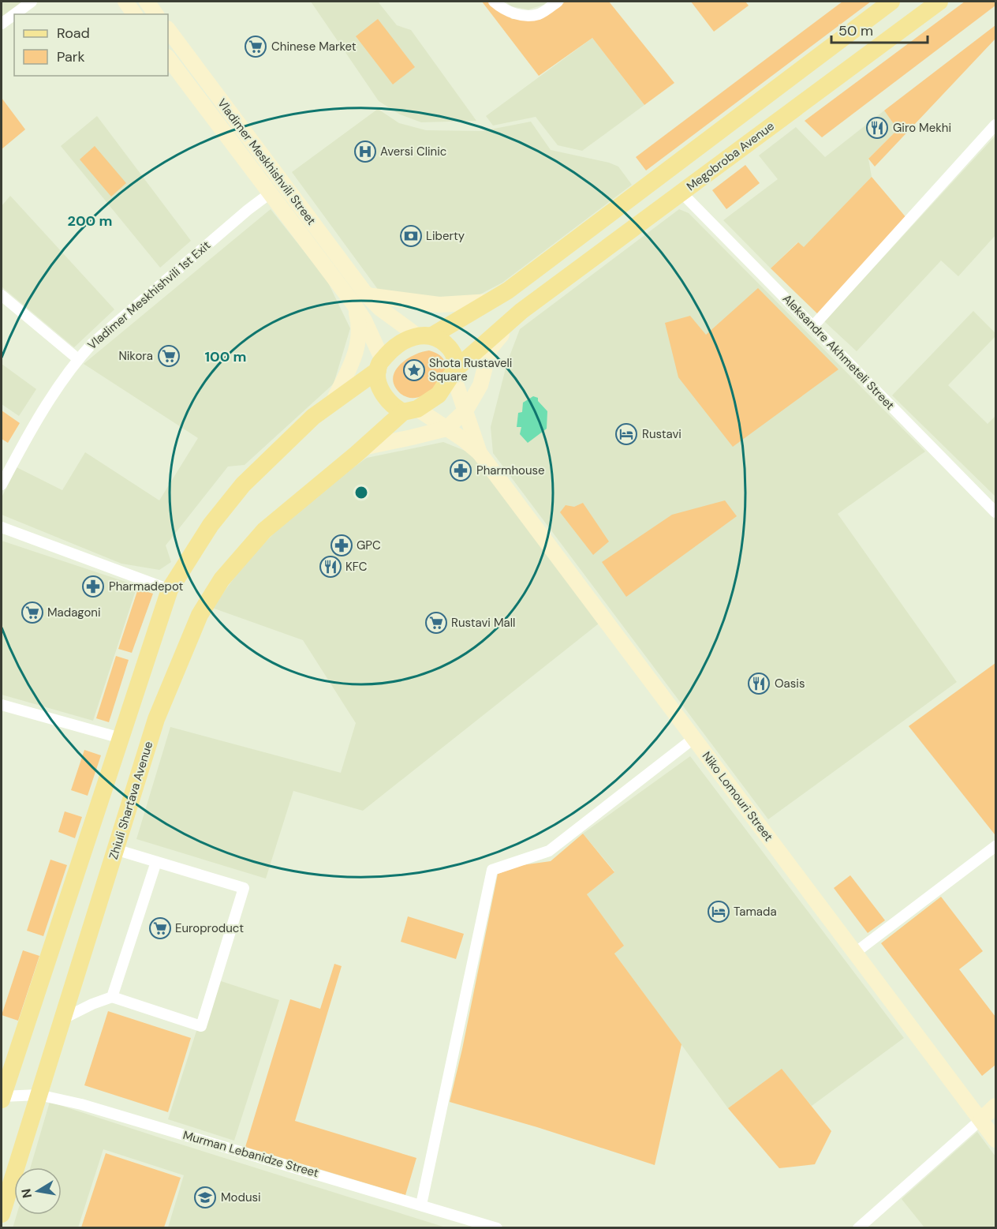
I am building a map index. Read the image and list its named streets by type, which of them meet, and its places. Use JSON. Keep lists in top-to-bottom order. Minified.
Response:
{"streets":{"main road":["Megobroba Avenue","Zhiuli Shartava Avenue"],"street":["Vladimer Meskhishvili Street","Vladimer Meskhishvili 1st Exit","Aleksandre Akhmeteli Street","Niko Lomouri Street","Murman Lebanidze Street"]},"crossings":[["Megobroba Avenue","Aleksandre Akhmeteli Street"],["Vladimer Meskhishvili Street","Vladimer Meskhishvili 1st Exit"],["Zhiuli Shartava Avenue","Murman Lebanidze Street"]],"places":{"supermarket":["Chinese Market","Nikora","Madagoni","Rustavi Mall","Europroduct"],"restaurant":["Giro Mekhi","KFC","Oasis"],"hospital":["Aversi Clinic"],"bank":["Liberty"],"place":["Shota Rustaveli Square"],"hotel":["Rustavi","Tamada"],"pharmacy":["Pharmhouse","GPC","Pharmadepot"],"school or university":["Modusi"]},"legend":["Road","Park"],"scale_bar":"50 m","north":"left","rings":["200 m","100 m"]}
